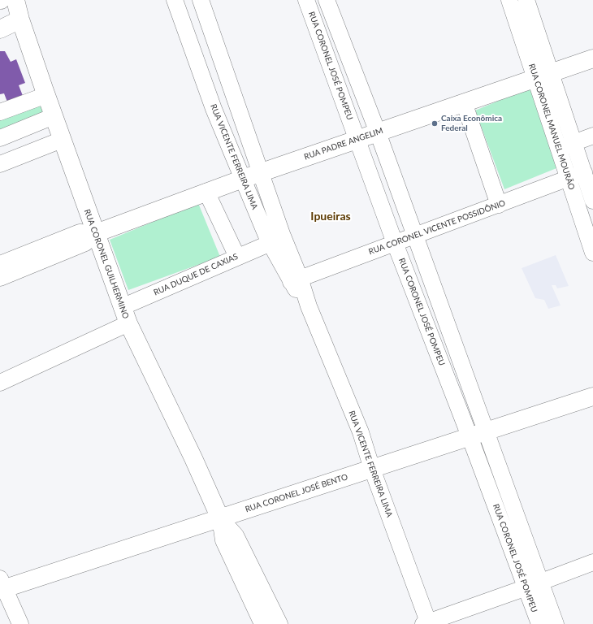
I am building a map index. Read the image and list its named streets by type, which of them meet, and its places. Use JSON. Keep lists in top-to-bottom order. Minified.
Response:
{"streets":{"main road":["RUA PADRE ANGELIM","RUA CORONEL GUILHERMINO","RUA CORONEL JOSÉ BENTO"],"street":["RUA CORONEL JOSÉ POMPEU","RUA CORONEL MANUEL MOURÃO","RUA VICENTE FERREIRA LIMA","RUA CORONEL VICENTE POSSIDÔNIO","RUA DUQUE DE CAXIAS"]},"crossings":[["RUA CORONEL JOSÉ POMPEU","RUA PADRE ANGELIM"],["RUA CORONEL JOSÉ POMPEU","RUA CORONEL VICENTE POSSIDÔNIO"],["RUA CORONEL JOSÉ POMPEU","RUA CORONEL JOSÉ BENTO"],["RUA CORONEL MANUEL MOURÃO","RUA PADRE ANGELIM"],["RUA CORONEL MANUEL MOURÃO","RUA CORONEL VICENTE POSSIDÔNIO"],["RUA PADRE ANGELIM","RUA VICENTE FERREIRA LIMA"],["RUA PADRE ANGELIM","RUA CORONEL GUILHERMINO"],["RUA VICENTE FERREIRA LIMA","RUA CORONEL VICENTE POSSIDÔNIO"],["RUA VICENTE FERREIRA LIMA","RUA DUQUE DE CAXIAS"],["RUA VICENTE FERREIRA LIMA","RUA CORONEL JOSÉ BENTO"],["RUA CORONEL GUILHERMINO","RUA DUQUE DE CAXIAS"],["RUA CORONEL GUILHERMINO","RUA CORONEL JOSÉ BENTO"]],"districts":["Ipueiras"],"places":["Caixa Econômica Federal"]}
